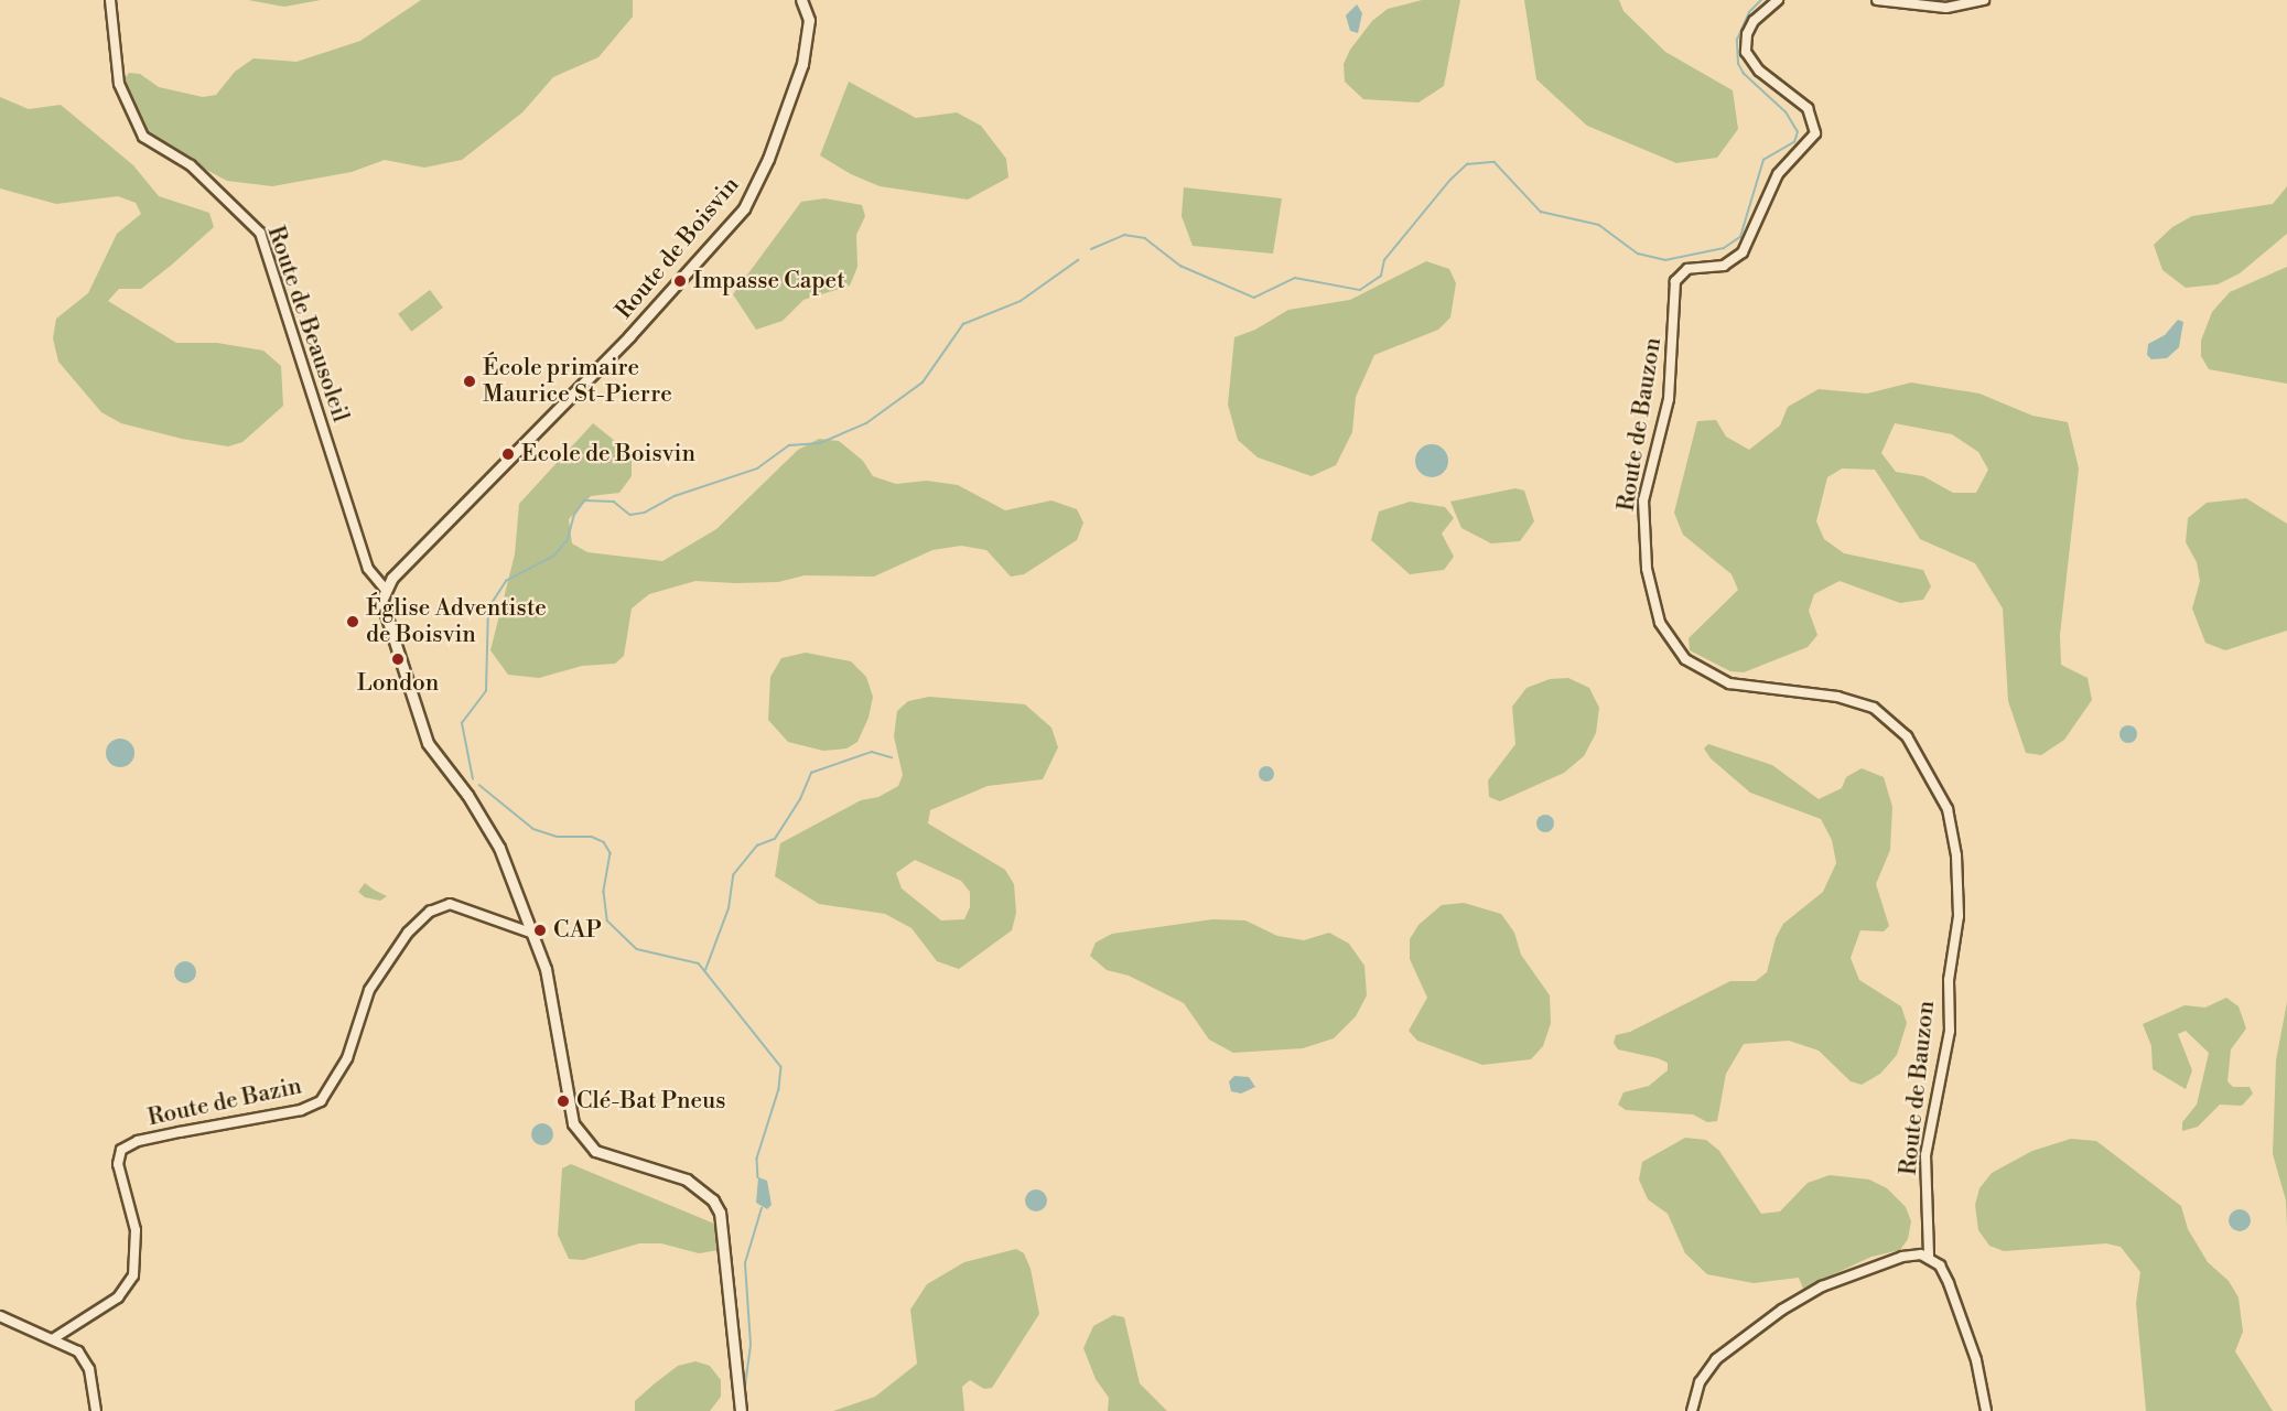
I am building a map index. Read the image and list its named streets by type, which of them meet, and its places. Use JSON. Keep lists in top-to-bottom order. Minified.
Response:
{"streets":{"main road":["Route de Boisvin"],"street":["Route de Beausoleil","Route de Bauzon","Route de Bazin"]},"crossings":[["Route de Boisvin","Route de Beausoleil"]],"places":["Impasse Capet","École primaire Maurice St-Pierre","Ecole de Boisvin","Église Adventiste de Boisvin","London","CAP","Clé-Bat Pneus"]}
